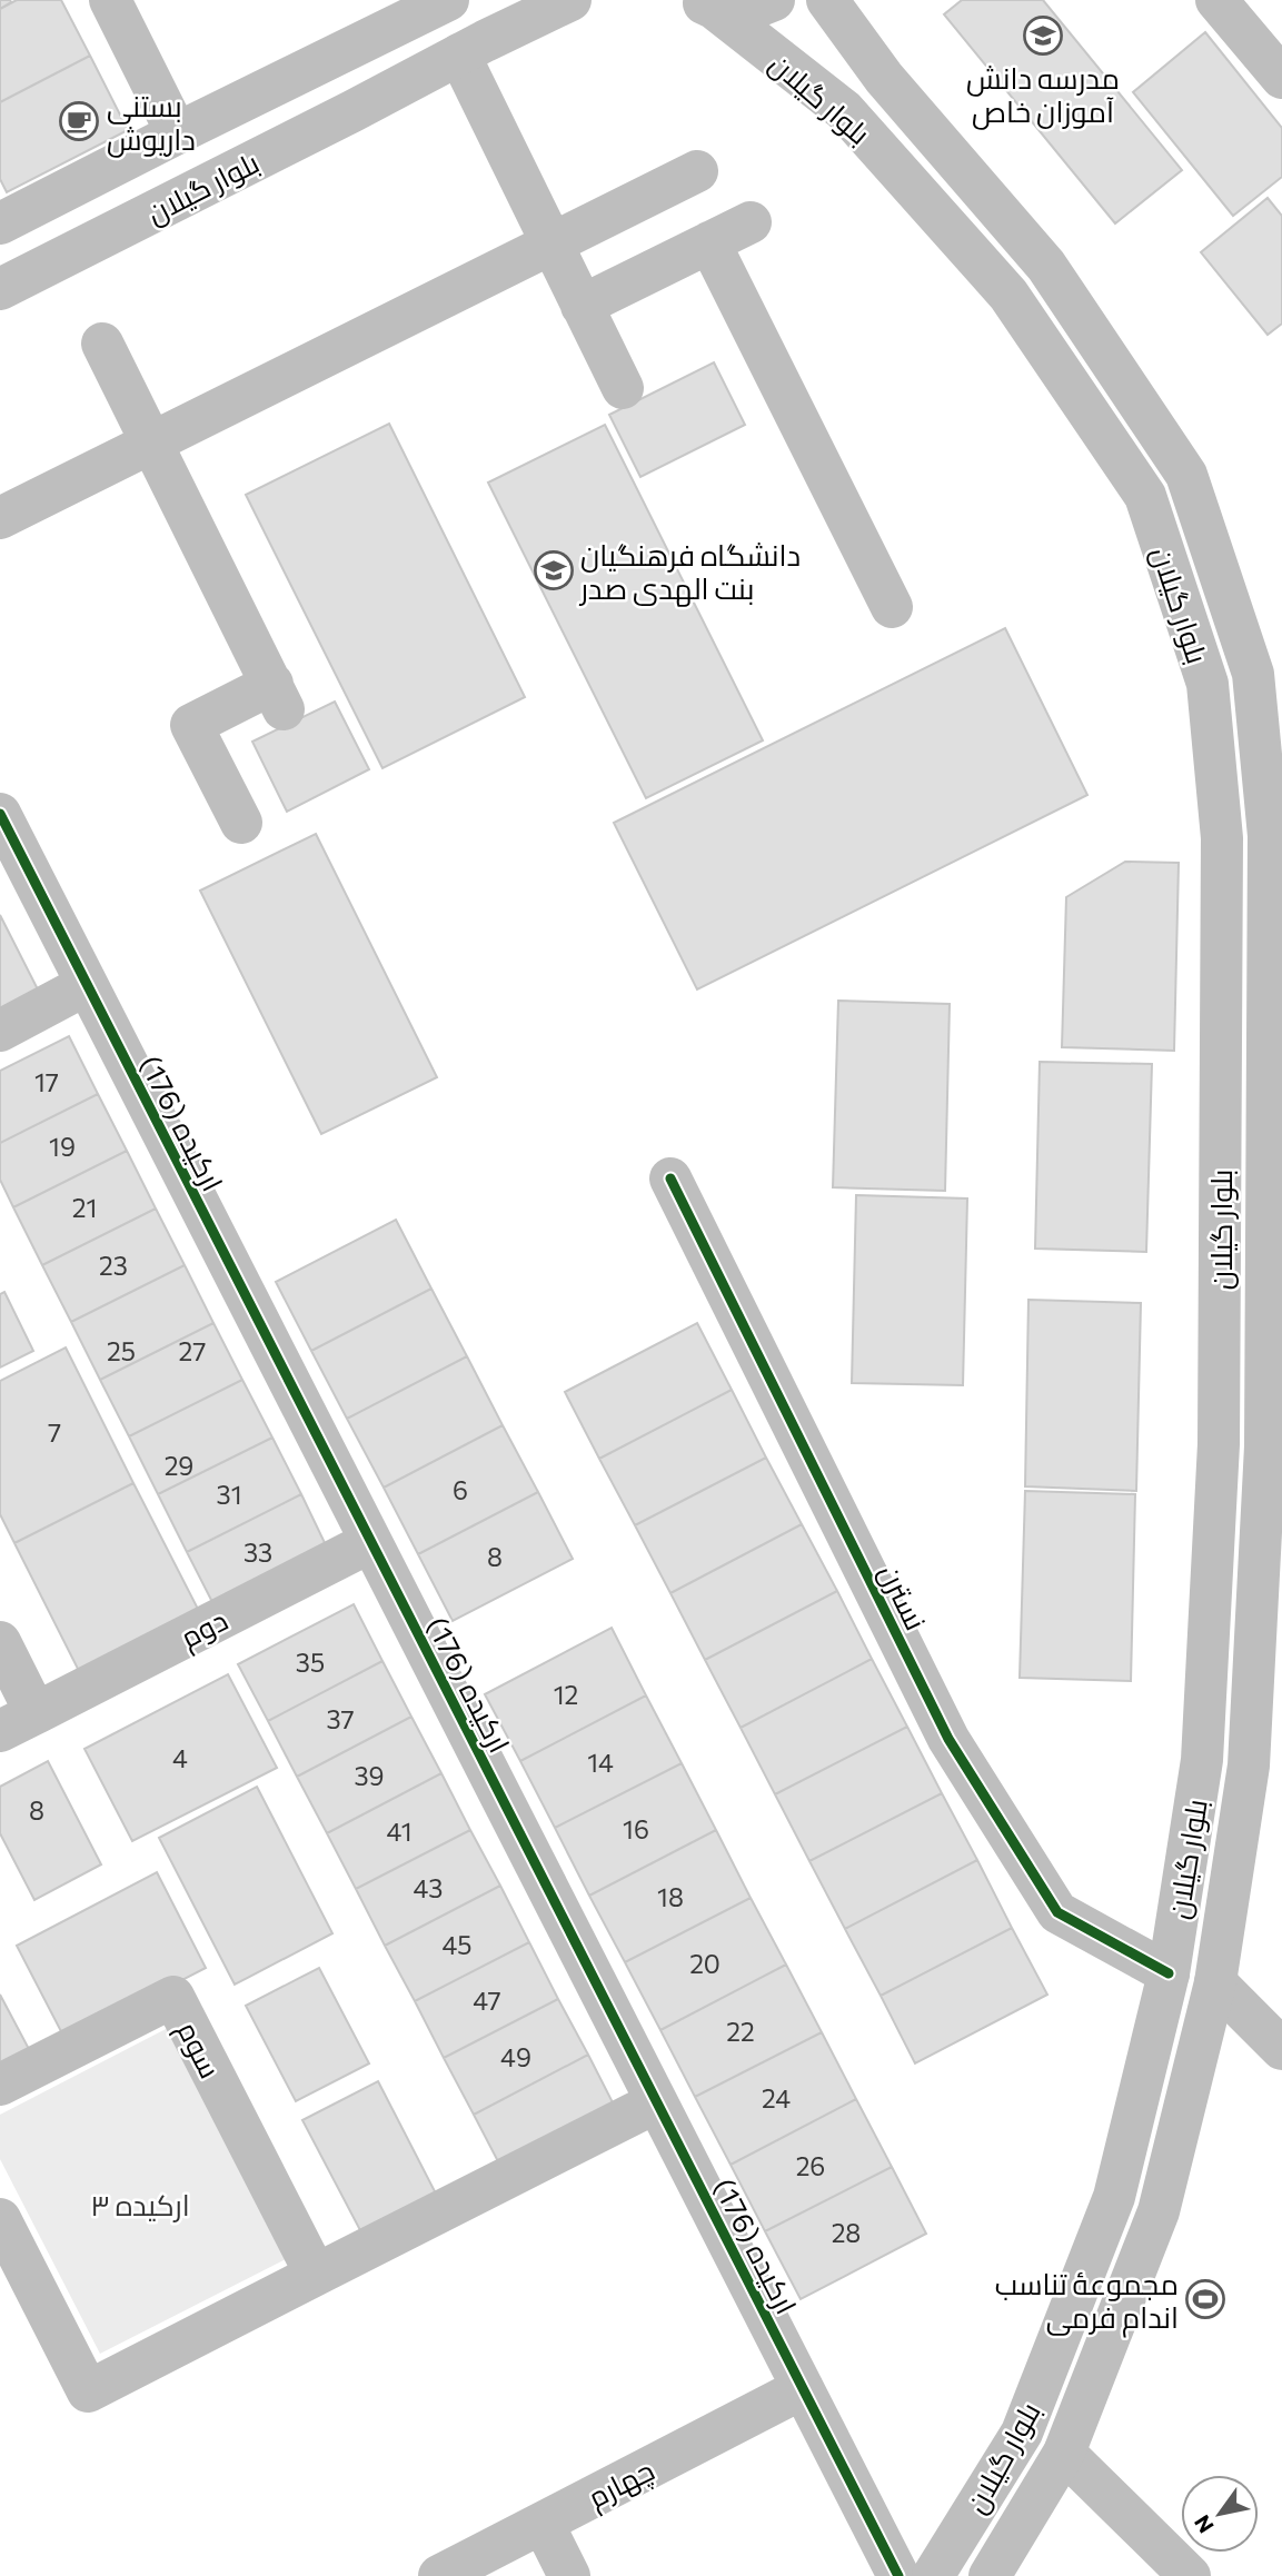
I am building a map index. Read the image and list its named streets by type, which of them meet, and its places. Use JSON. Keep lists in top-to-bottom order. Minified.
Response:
{"streets":{"main road":["بلوار گیلان","ارکیده (176)","نسترن","دوم","سوم","چهارم"]},"crossings":[["بلوار گیلان","نسترن"],["ارکیده (176)","دوم"],["ارکیده (176)","چهارم"]],"parks":["ارکیده ۳"],"places":{"school or university":["مدرسه دانش آموزان خاص","دانشگاه فرهنگیان بنت الهدی صدر"],"cafe":["بستنی داریوش"],"sports":["مجموعهٔ تناسب اندام فرمی"]},"house_numbers":["17","19","21","23","25","27","7","29","6","31","33","8","35","12","37","4","14","39","8","16","41","43","18","45","20","47","22","49","24","26","28"],"north":"bottom left"}
